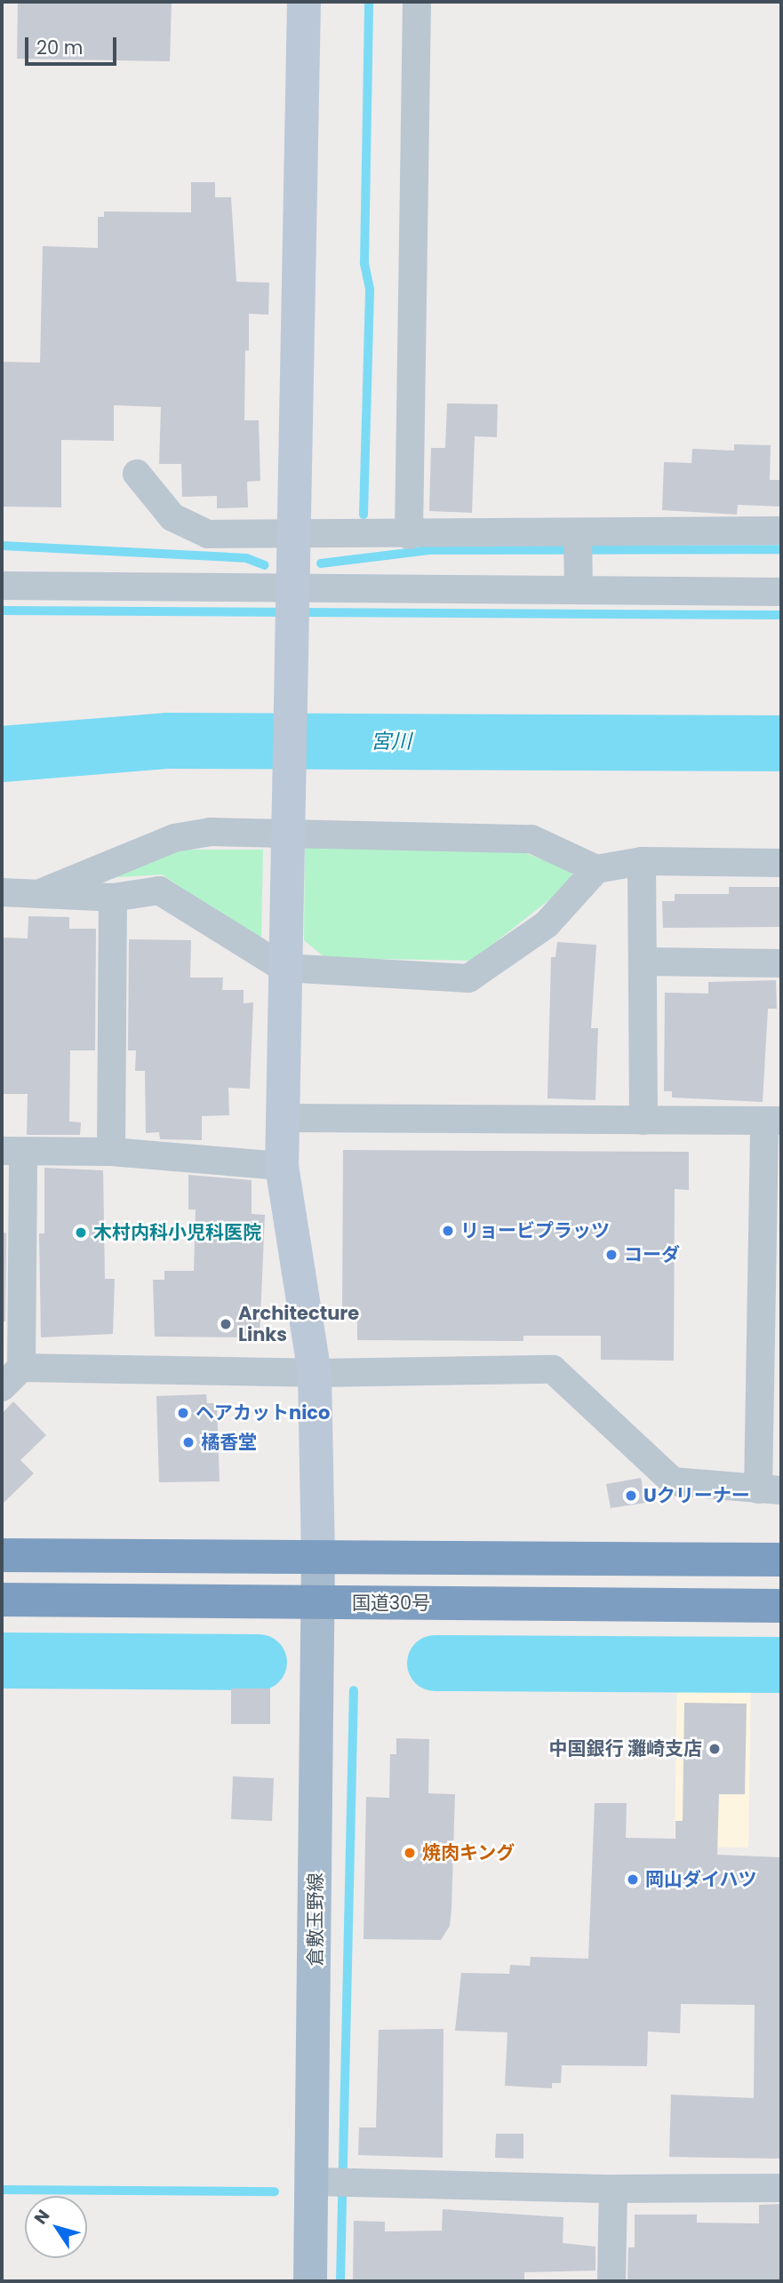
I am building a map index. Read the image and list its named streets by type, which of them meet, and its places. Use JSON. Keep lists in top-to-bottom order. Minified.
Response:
{"streets":{"highway":["国道30号"],"main road":["倉敷玉野線"]},"crossings":[["国道30号","倉敷玉野線"]],"water":["宮川"],"places":["リョービプラッツ","木村内科小児科医院","コーダ","Architecture Links","ヘアカットnico","橘香堂","Uクリーナー","中国銀行 灘崎支店","焼肉キング","岡山ダイハツ"],"scale_bar":"20 m","north":"top left"}
